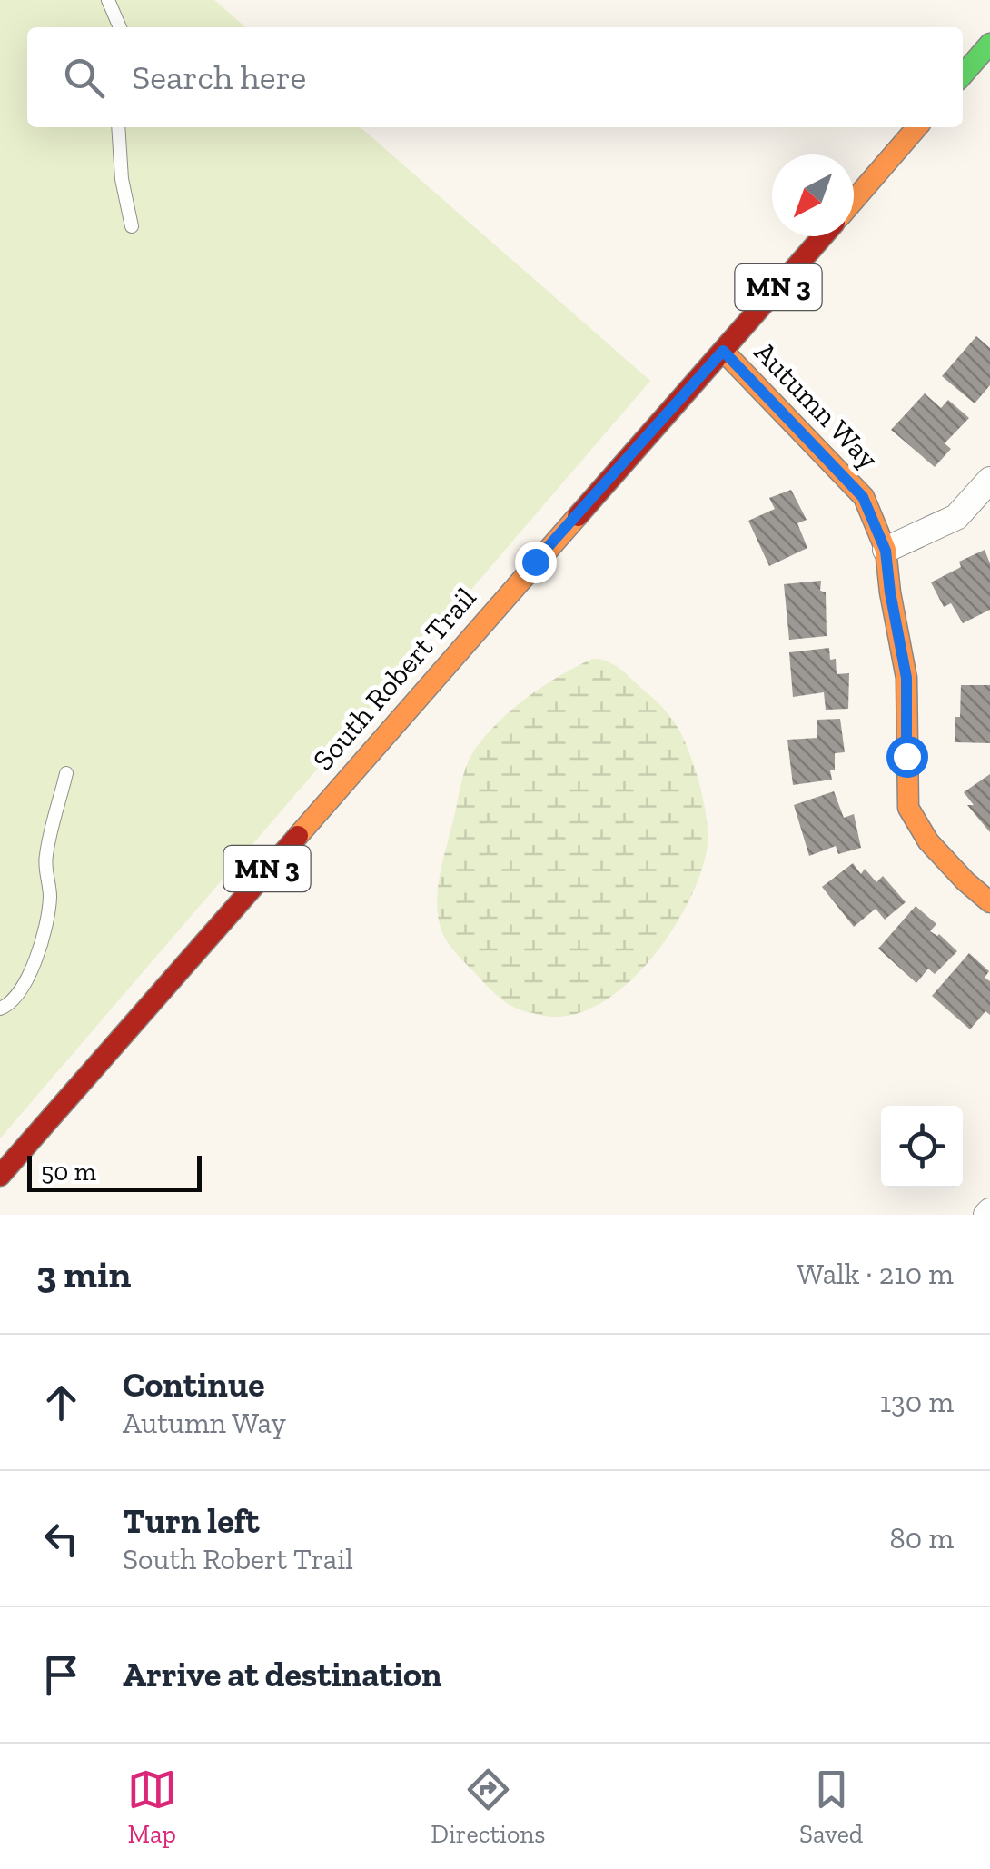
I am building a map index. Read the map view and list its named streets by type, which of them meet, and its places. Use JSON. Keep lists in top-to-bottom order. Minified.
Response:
{"streets":{"main road":["MN 3","Autumn Way","South Robert Trail"]},"crossings":[["Autumn Way","South Robert Trail"]],"scale_bar":"50 m","north":"bottom left","page":{"search":"Search here","scale":"50 m","heading":["3 min","Walk · 210 m"],"list":[["Continue","Autumn Way","130 m"],["Turn left","South Robert Trail","80 m"],"Arrive at destination"],"nav":["Map","Directions","Saved"]}}
